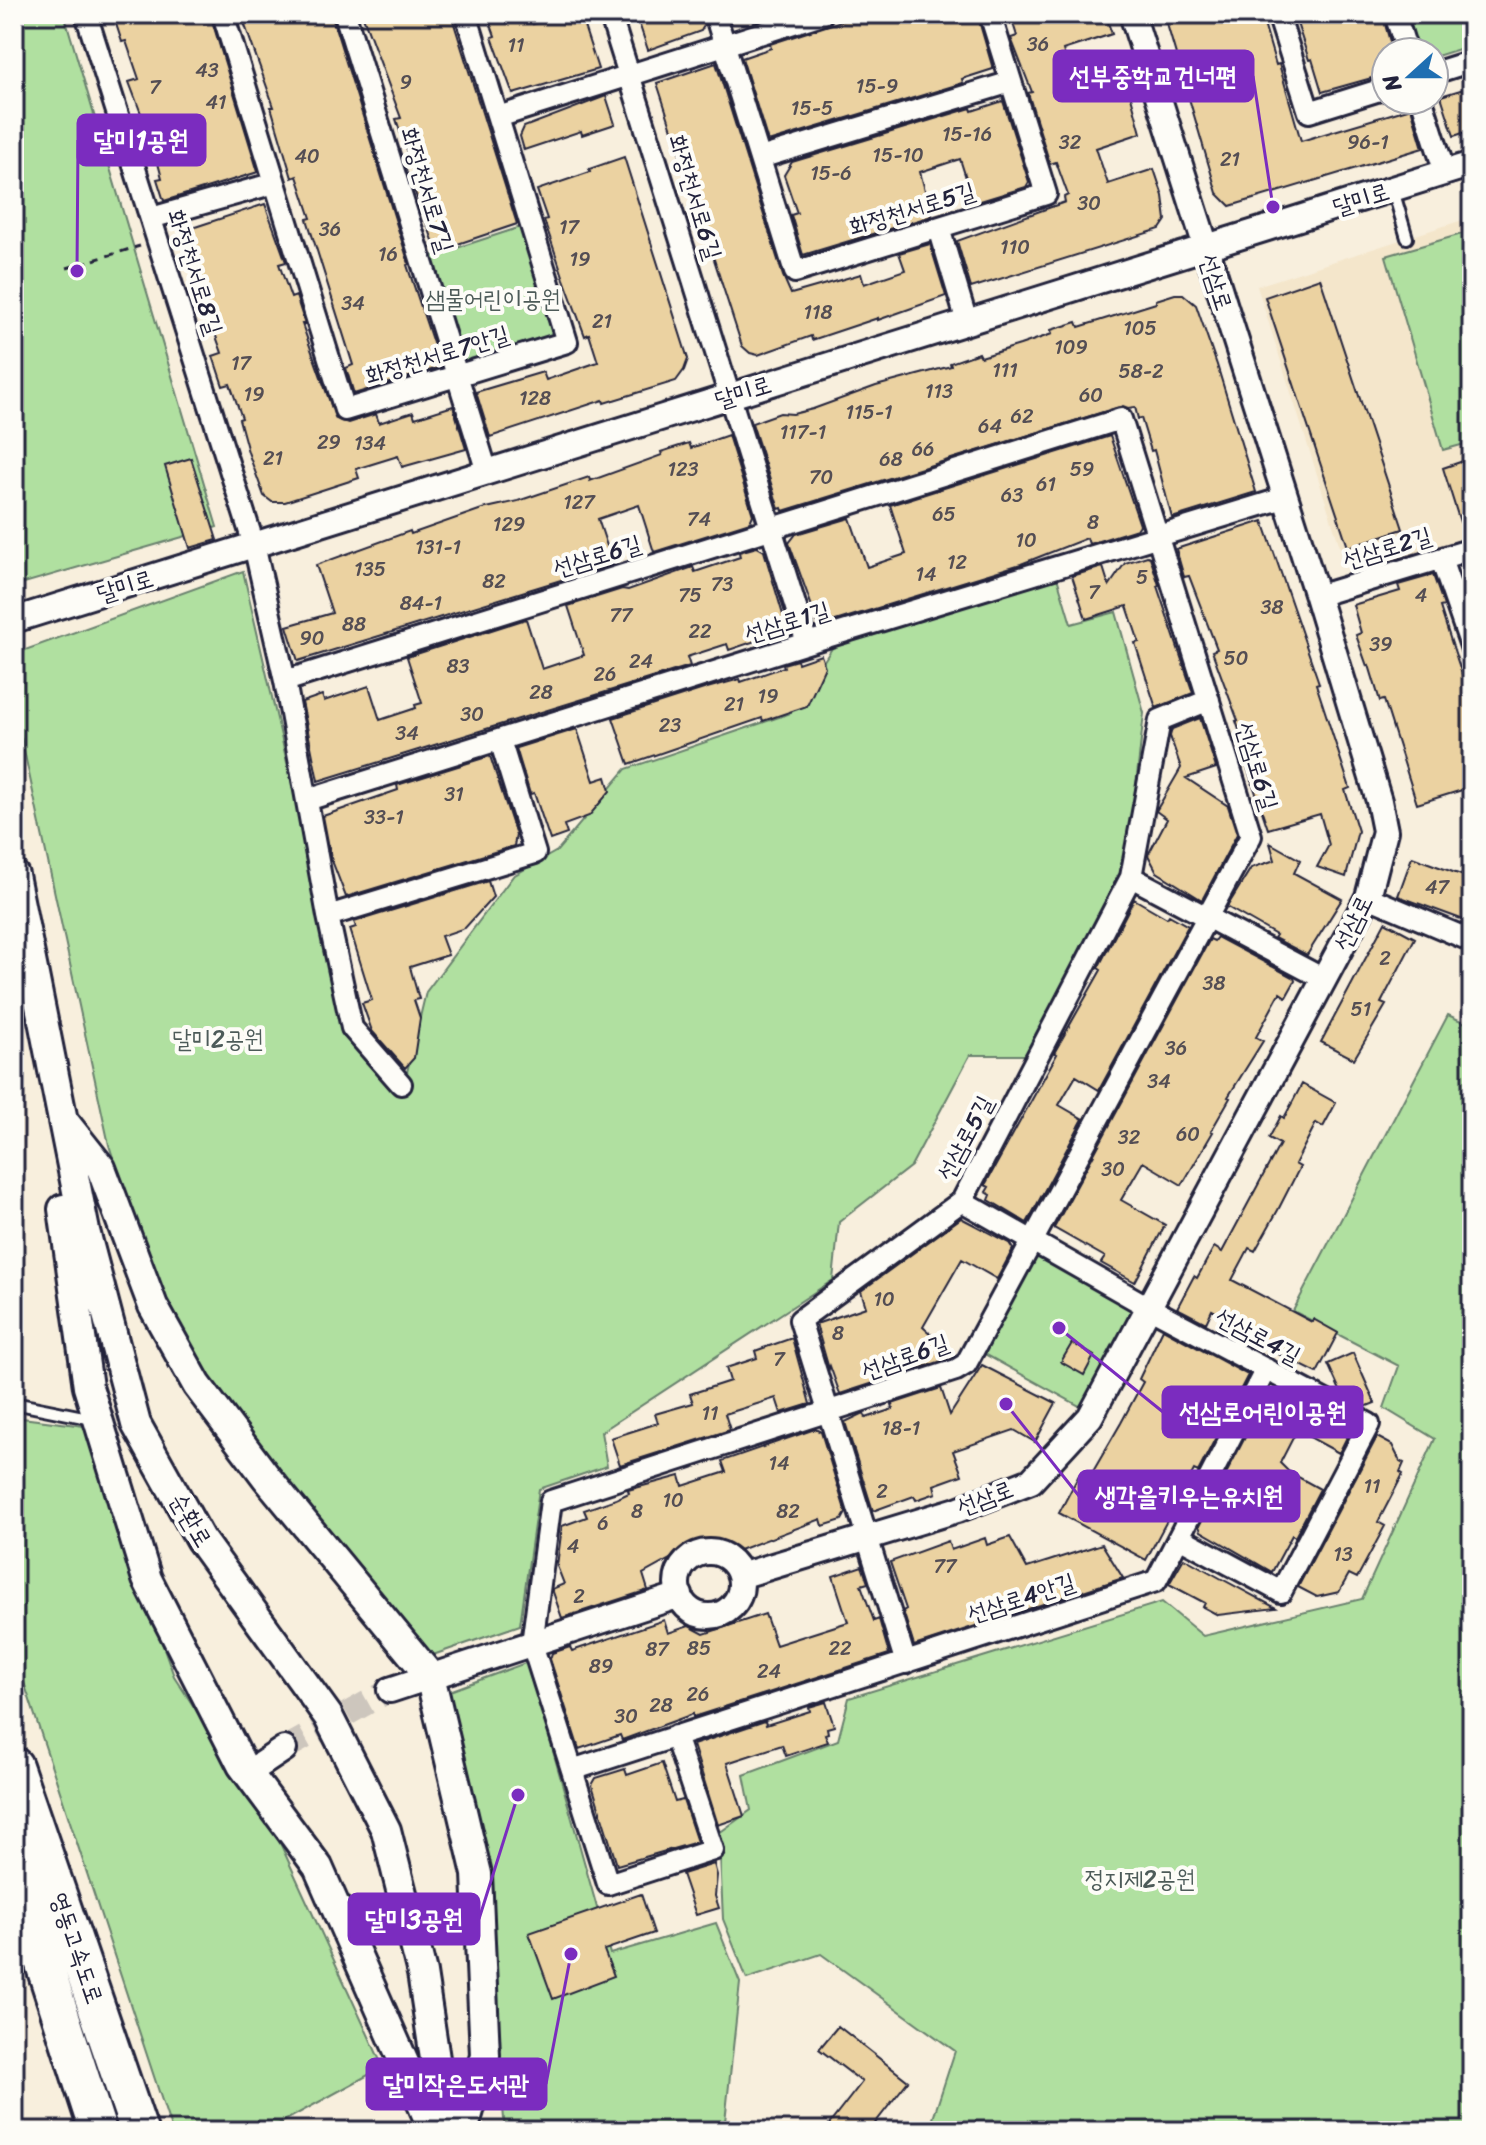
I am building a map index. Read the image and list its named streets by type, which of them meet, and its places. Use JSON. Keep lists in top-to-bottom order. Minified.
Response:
{"streets":{"highway":["영동고속도로"],"main road":["순환로"],"street":["화정천서로7길","화정천서로6길","달미로","화정천서로5길","화정천서로8길","선삼로","화정천서로7안길","선삼로2길","선삼로6길","선삼로1길","선삼로5길","선삼로4길","선삼로4안길"]},"crossings":[["화정천서로7길","달미로"],["화정천서로7길","화정천서로7안길"],["화정천서로6길","달미로"],["화정천서로6길","선삼로6길"],["화정천서로6길","선삼로1길"],["달미로","화정천서로8길"],["달미로","선삼로"],["화정천서로8길","선삼로6길"],["화정천서로8길","선삼로1길"],["선삼로","선삼로2길"],["선삼로","선삼로1길"],["선삼로","선삼로5길"],["선삼로","선삼로4길"],["선삼로6길","선삼로1길"],["선삼로6길","선삼로5길"],["선삼로6길","선삼로4길"],["선삼로5길","선삼로4길"],["선삼로5길","선삼로4안길"],["선삼로4길","선삼로4안길"]],"parks":["샘물어린이공원","달미2공원","정지제2공원"],"places":["선부중학교건너편","달미1공원","선삼로어린이공원","생각을키우는유치원","달미3공원","달미작은도서관"],"house_numbers":["36","11","43","9","15-9","7","41","15-5","15-16","32","96-1","15-10","40","21","15-6","30","17","36","110","16","19","34","118","21","105","109","17","111","58-2","113","19","60","128","115-1","62","64","117-1","29","134","66","21","68","123","59","70","61","63","127","65","74","8","129","10","131-1","12","135","14","5","82","73","7","75","4","84-1","38","77","88","22","90","39","50","24","83","26","28","19","21","30","23","34","31","33-1","47","2","38","51","36","34","60","32","30","10","8","7","11","18-1","14","11","2","10","8","82","6","4","13","77","2","85","22","87","89","24","26","28","30"],"north":"left"}
